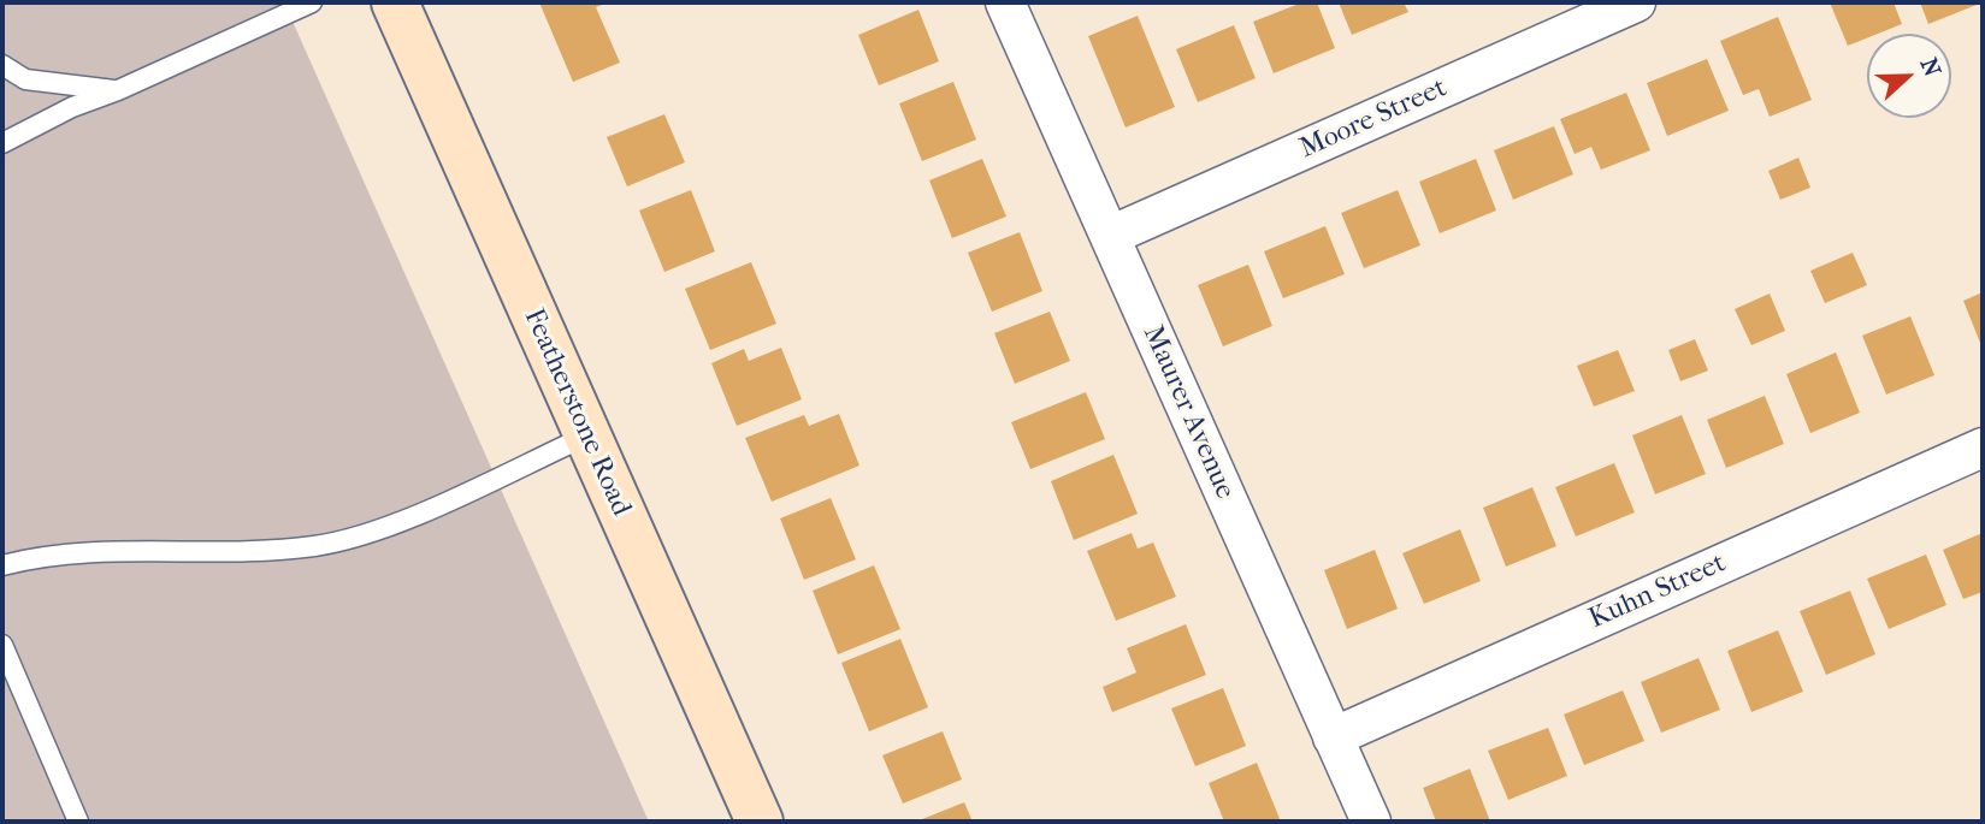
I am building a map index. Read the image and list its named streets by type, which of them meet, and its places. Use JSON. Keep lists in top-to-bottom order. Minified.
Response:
{"streets":{"street":["Moore Street","Featherstone Road","Maurer Avenue","Kuhn Street"]},"crossings":[["Moore Street","Maurer Avenue"],["Maurer Avenue","Kuhn Street"]],"north":"right"}
